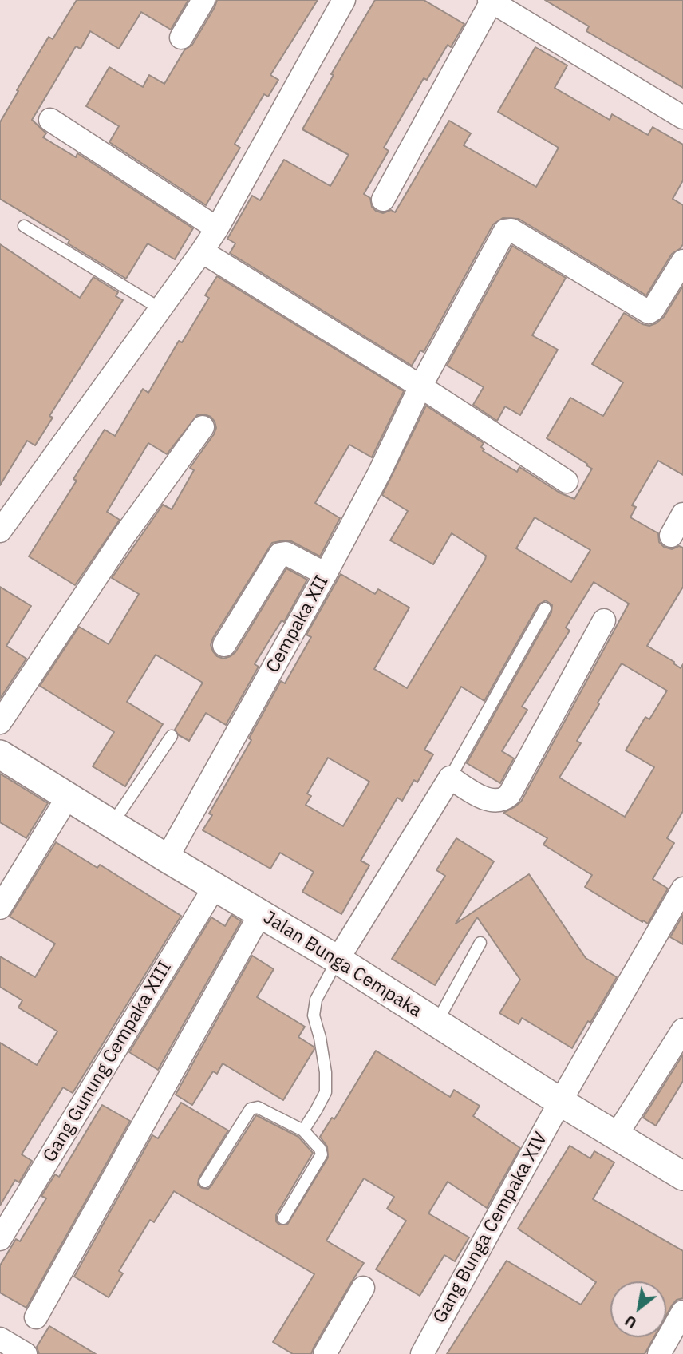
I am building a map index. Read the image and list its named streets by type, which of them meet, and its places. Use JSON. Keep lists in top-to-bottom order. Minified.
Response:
{"streets":{"street":["Cempaka XII","Jalan Bunga Cempaka","Gang Gunung Cempaka XIII","Gang Bunga Cempaka XIV"]},"crossings":[["Cempaka XII","Jalan Bunga Cempaka"],["Jalan Bunga Cempaka","Gang Gunung Cempaka XIII"],["Jalan Bunga Cempaka","Gang Bunga Cempaka XIV"]],"north":"bottom left"}
